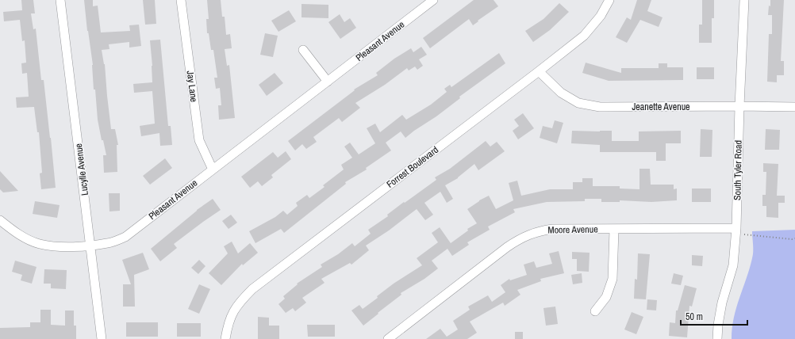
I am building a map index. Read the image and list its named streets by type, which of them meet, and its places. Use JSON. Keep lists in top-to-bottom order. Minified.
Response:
{"streets":{"street":["Pleasant Avenue","Jay Lane","Jeanette Avenue","Forrest Boulevard","Lucylle Avenue","South Tyler Road","Moore Avenue"]},"crossings":[["Pleasant Avenue","Jay Lane"],["Pleasant Avenue","Lucylle Avenue"],["Jeanette Avenue","Forrest Boulevard"],["Jeanette Avenue","South Tyler Road"],["South Tyler Road","Moore Avenue"]],"scale_bar":"50 m"}
